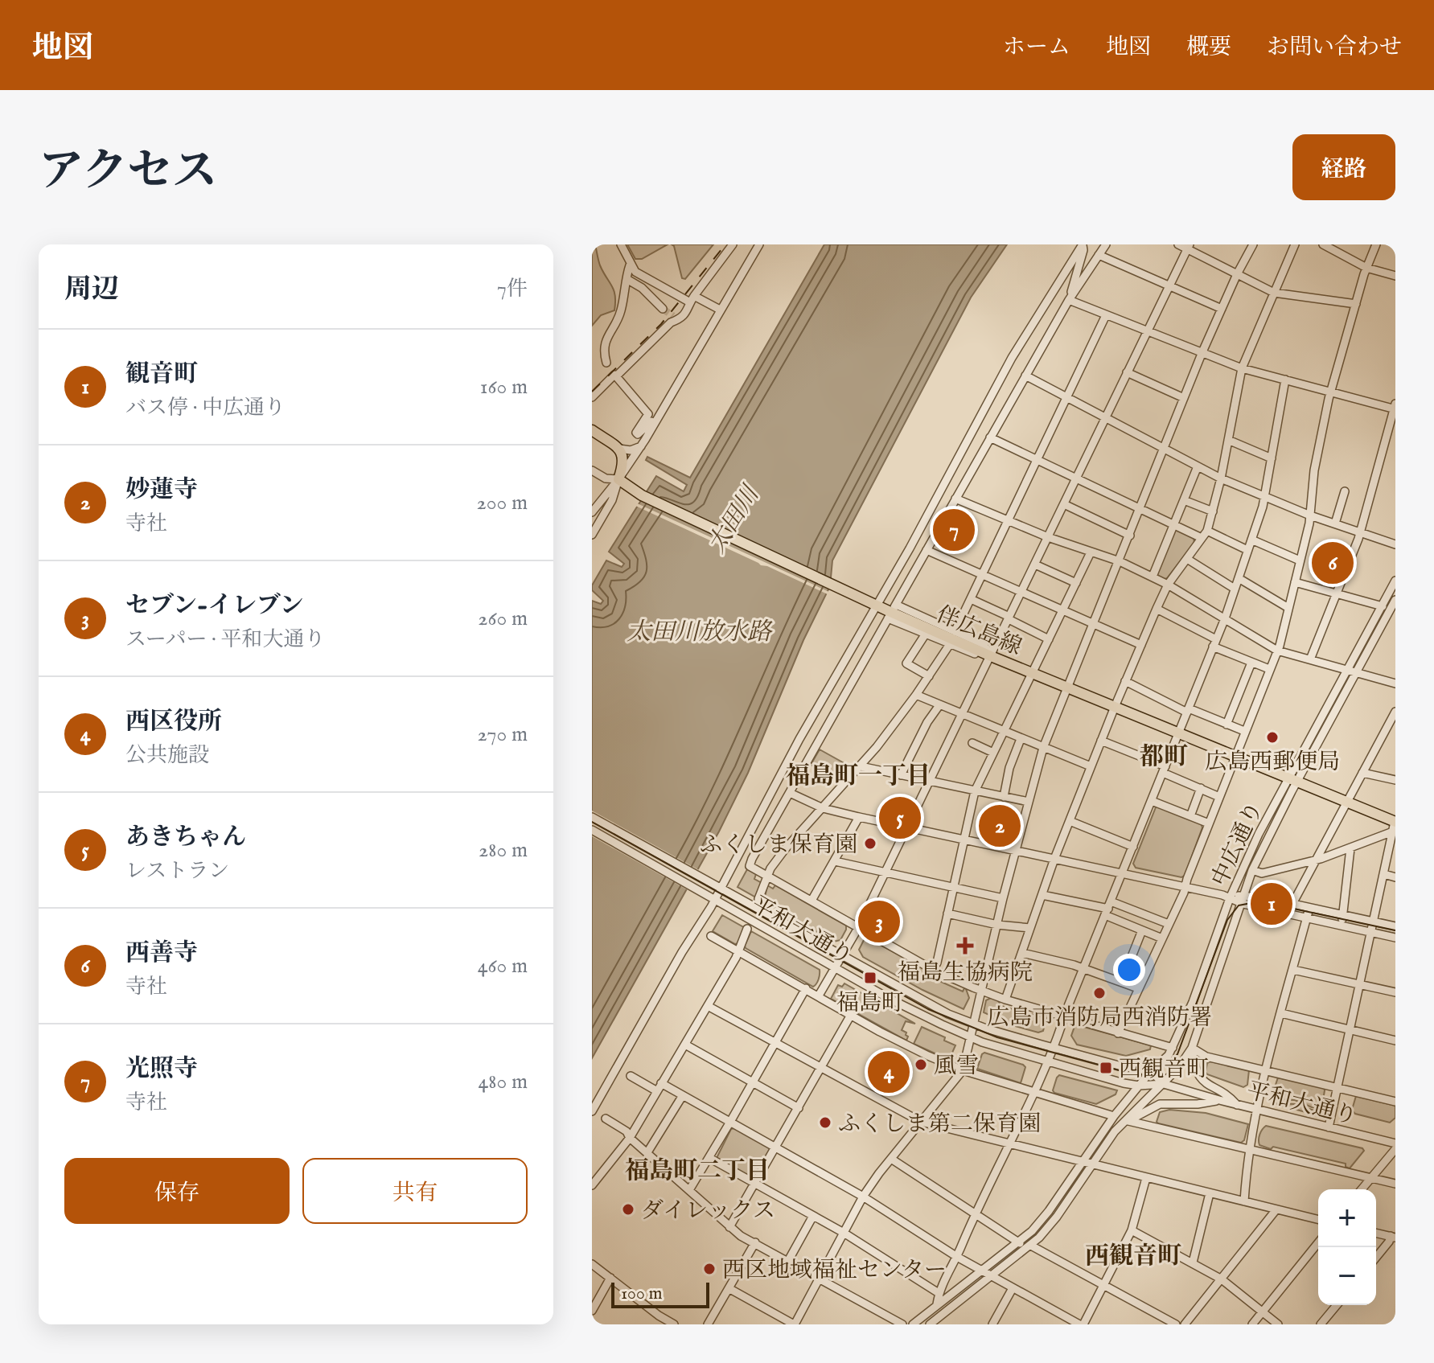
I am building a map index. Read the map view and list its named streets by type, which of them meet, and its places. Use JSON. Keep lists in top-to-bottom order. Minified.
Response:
{"streets":{"main road":["伴広島線"],"street":["中広通り","平和大通り"]},"crossings":[["伴広島線","中広通り"],["中広通り","平和大通り"]],"districts":["都町","福島町一丁目","福島町二丁目","西観音町"],"water":["太田川","太田川放水路"],"places":{"other":["広島西郵便局","ふくしま保育園","広島市消防局西消防署","風雪","ふくしま第二保育園","ダイレックス","西区地域福祉センター"],"health":["福島生協病院"],"transit":["福島町","西観音町"]},"scale_bar":"100 m","page":{"header":"地図","nav":["ホーム","地図","概要","お問い合わせ"],"title":"アクセス","buttons":["経路",["保存","共有"]],"heading":["周辺","7件"],"list":[{"mark":"1","name":"観音町","note":"バス停 · 中広通り","value":"160 m"},{"mark":"2","name":"妙蓮寺","note":"寺社","value":"200 m"},{"mark":"3","name":"セブン-イレブン","note":"スーパー · 平和大通り","value":"260 m"},{"mark":"4","name":"西区役所","note":"公共施設","value":"270 m"},{"mark":"5","name":"あきちゃん","note":"レストラン","value":"280 m"},{"mark":"6","name":"西善寺","note":"寺社","value":"460 m"},{"mark":"7","name":"光照寺","note":"寺社","value":"480 m"}],"pins":["7","6","5","2","1","3","4"],"map_buttons":["+","−"],"scale":"100 m"}}
